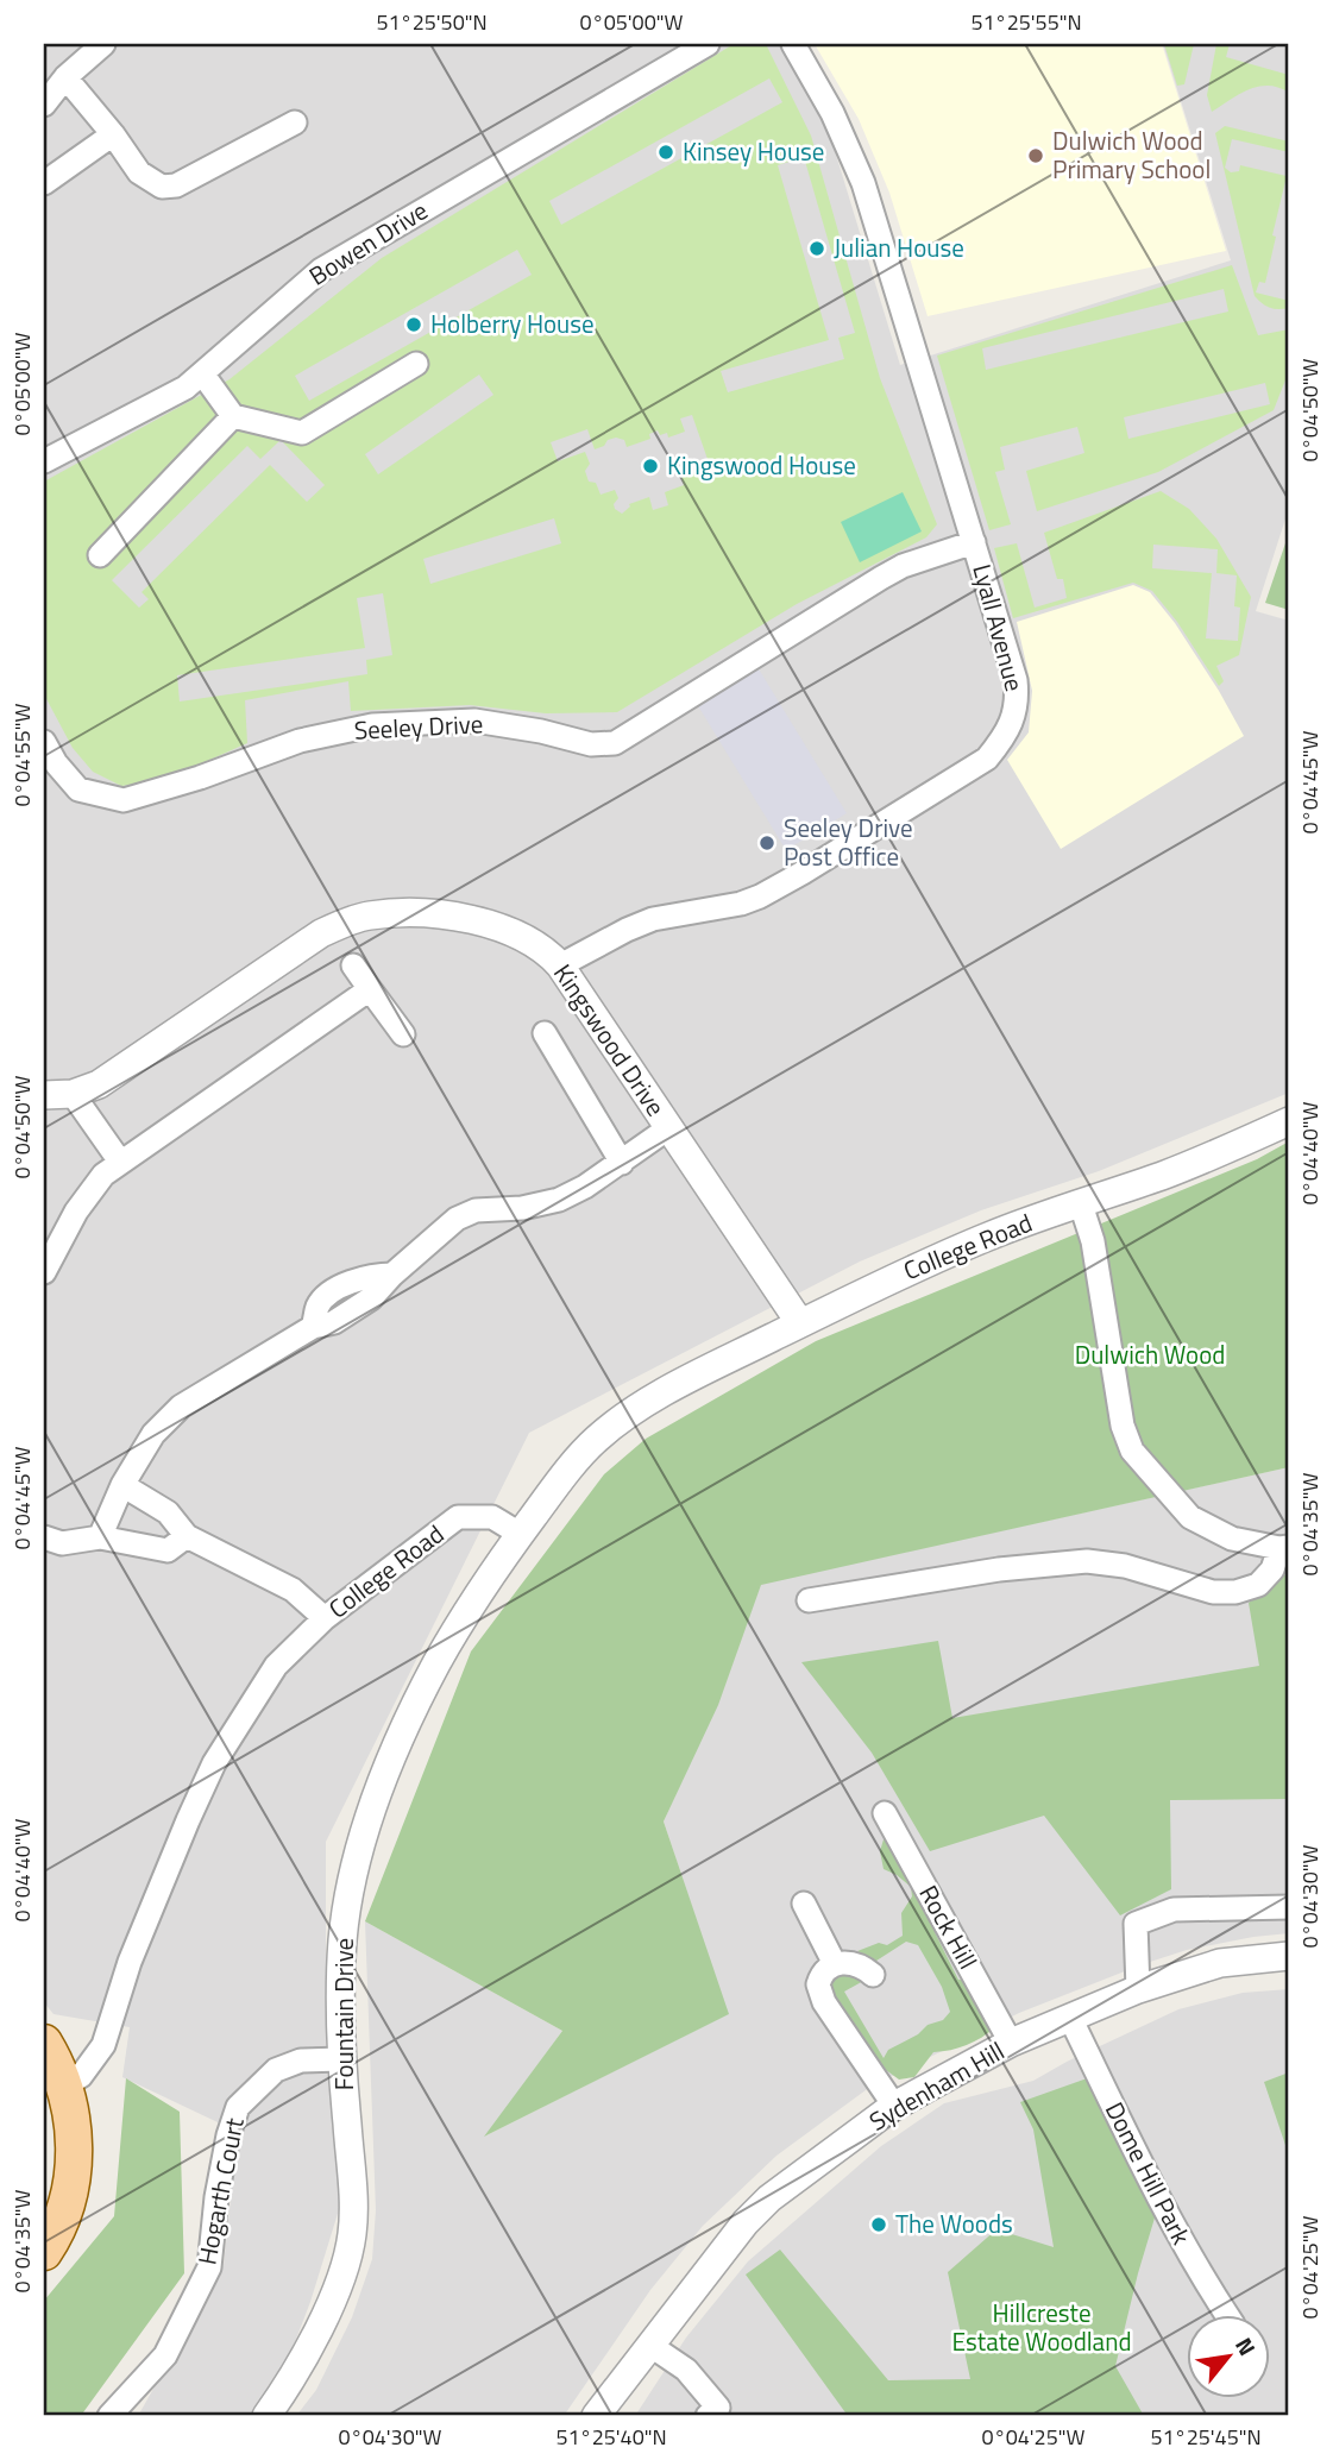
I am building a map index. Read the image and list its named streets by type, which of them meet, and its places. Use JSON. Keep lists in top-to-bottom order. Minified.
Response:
{"streets":{"street":["Bowen Drive","Lyall Avenue","Seeley Drive","Kingswood Drive","College Road","Rock Hill","Fountain Drive","Sydenham Hill","Dome Hill Park","Hogarth Court"]},"crossings":[["Lyall Avenue","Seeley Drive"],["Lyall Avenue","Kingswood Drive"],["Kingswood Drive","College Road"],["College Road","Fountain Drive"],["Rock Hill","Sydenham Hill"],["Fountain Drive","Hogarth Court"],["Sydenham Hill","Dome Hill Park"]],"parks":["Dulwich Wood","Hillcreste Estate Woodland"],"places":["Kinsey House","Dulwich Wood Primary School","Julian House","Holberry House","Kingswood House","Seeley Drive Post Office","The Woods"],"north":"top right","coordinates":["51°25'50\"N","0°05'00\"W","51°25'55\"N","0°04'50\"W","0°04'55\"W","0°04'45\"W","0°04'40\"W","0°04'35\"W","0°04'30\"W","0°04'25\"W","51°25'40\"N","51°25'45\"N"]}
